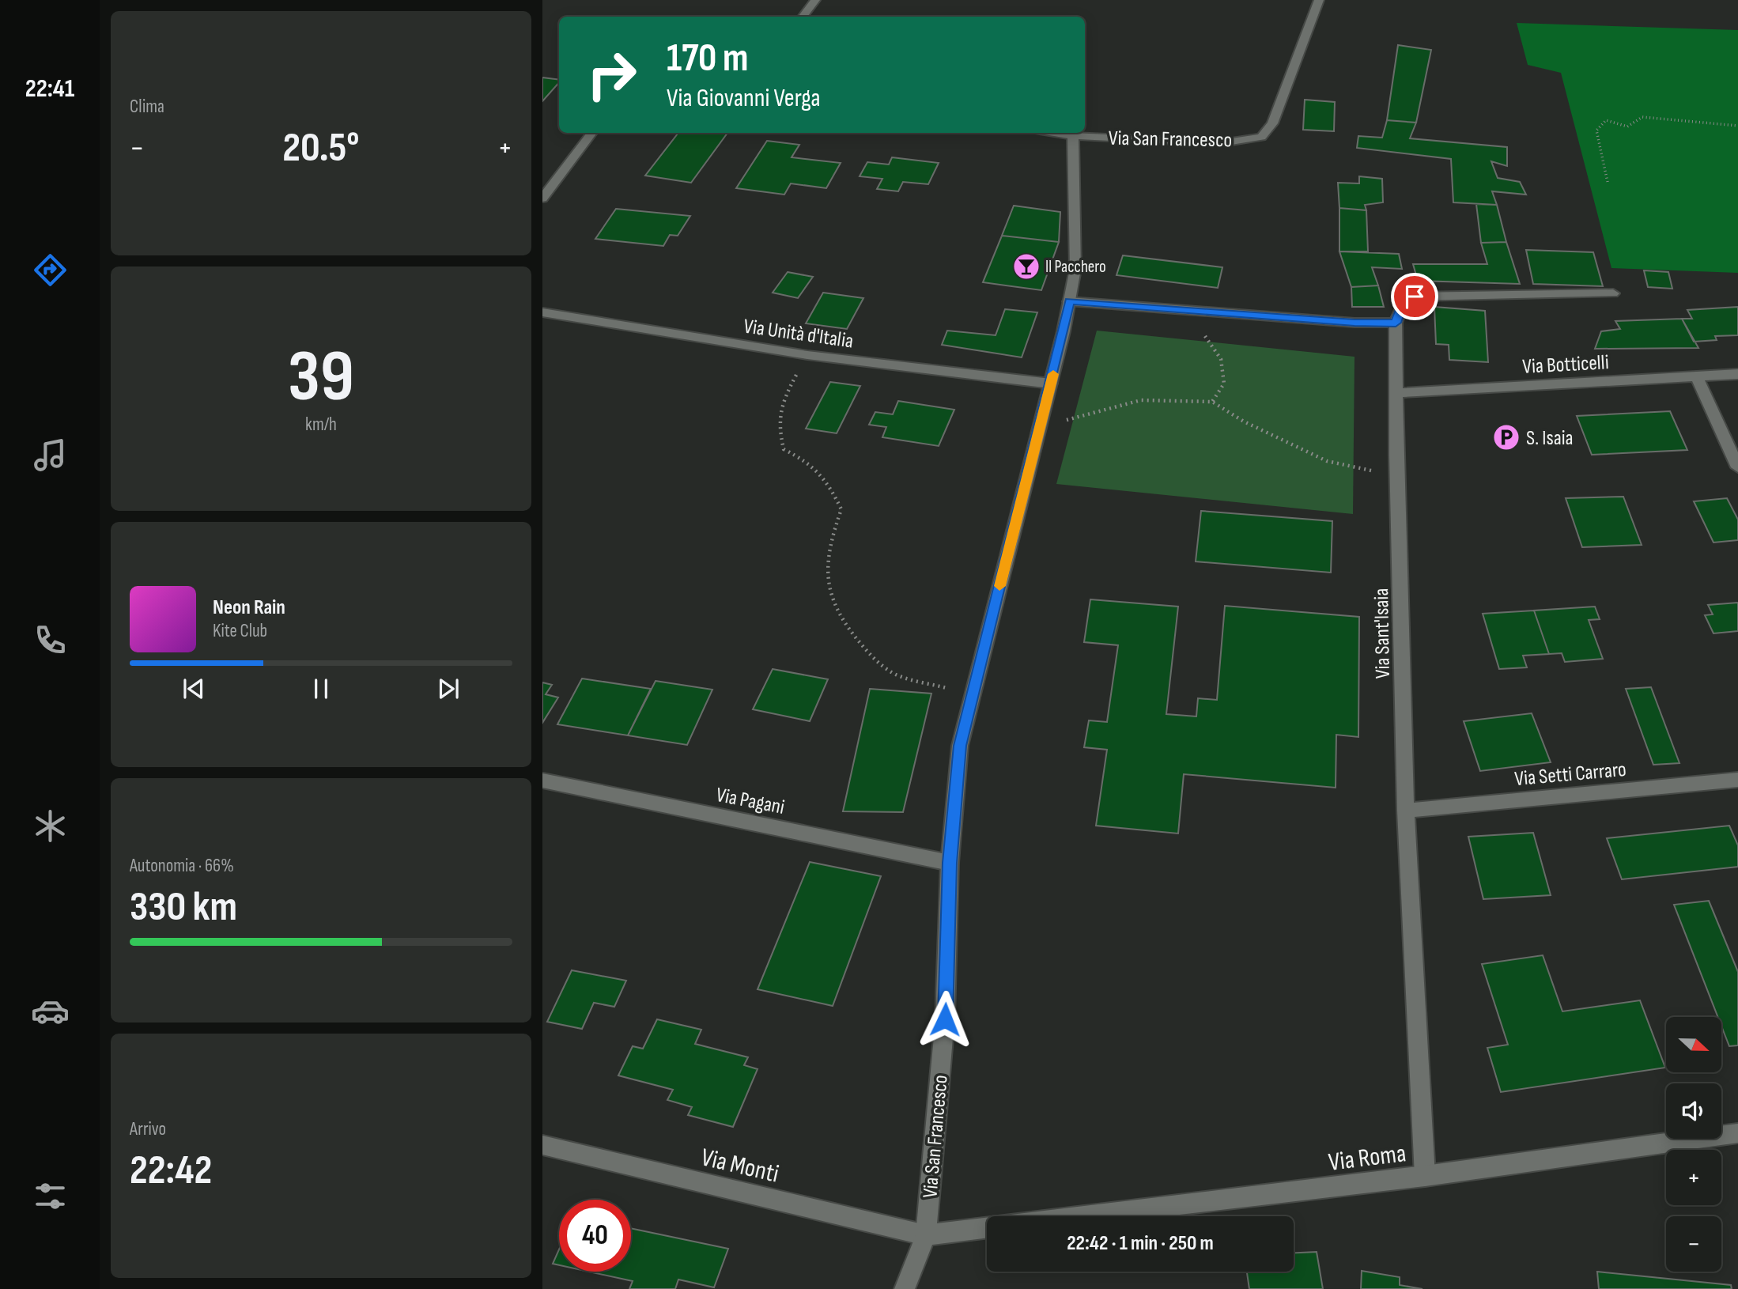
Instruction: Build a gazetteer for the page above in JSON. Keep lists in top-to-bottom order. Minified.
{"streets":{"street":["Via San Francesco","Via Unità d'Italia","Via Botticelli","Via Sant'Isaia","Via Setti Carraro","Via Pagani","Via Roma","Via Monti"]},"crossings":[["Via San Francesco","Via Unità d'Italia"],["Via San Francesco","Via Pagani"],["Via San Francesco","Via Monti"],["Via Botticelli","Via Sant'Isaia"],["Via Sant'Isaia","Via Setti Carraro"],["Via Sant'Isaia","Via Roma"]],"places":{"bar":["Il Pacchero"],"parking":["S. Isaia"]},"north":"right","page":{"tabs":"22:41","tile":["Clima",["39","km/h"],["Autonomia · 66%","330 km"],["Arrivo","22:42"]],"turn":["170 m","Via Giovanni Verga"],"heat":["−","20.5°","+"],"song":["Neon Rain","Kite Club"],"map_buttons":["+","−"],"limit":"40","trip":"22:42 · 1 min · 250 m"}}
